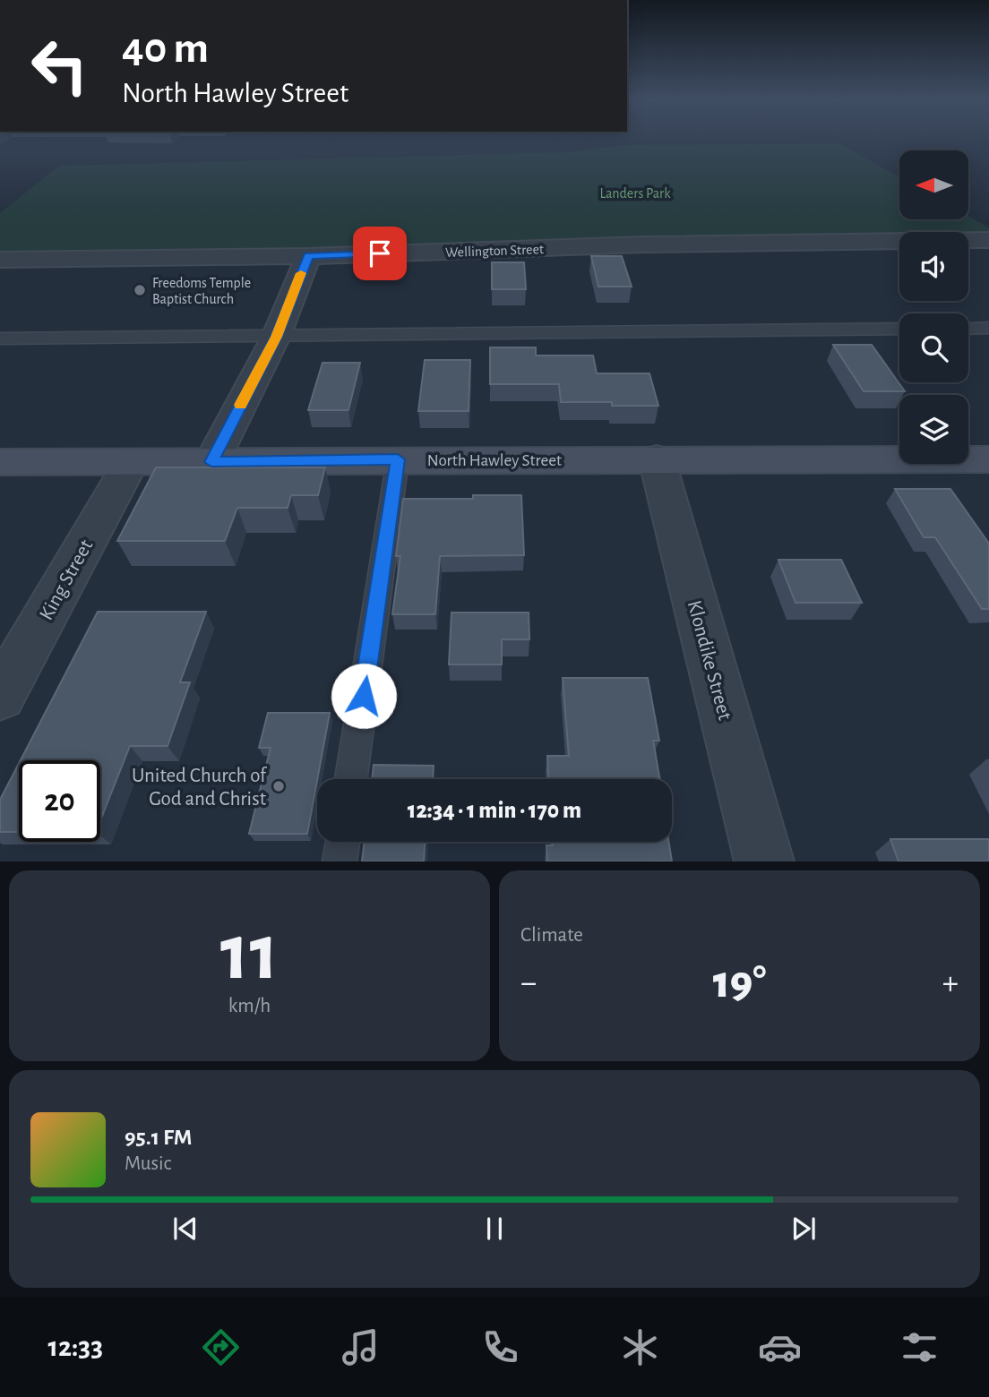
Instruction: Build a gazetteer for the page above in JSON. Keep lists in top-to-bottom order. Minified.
{"streets":{"street":["Wellington Street","North Hawley Street","King Street","Klondike Street"]},"crossings":[["North Hawley Street","King Street"],["North Hawley Street","Klondike Street"]],"parks":["Landers Park"],"places":["Freedoms Temple Baptist Church","United Church of God and Christ"],"north":"left","page":{"turn":["40 m","North Hawley Street"],"limit":"20","trip":"12:34 · 1 min · 170 m","tile":[["11","km/h"],"Climate"],"heat":["−","19°","+"],"song":["95.1 FM","Music"],"tabs":"12:33"}}
